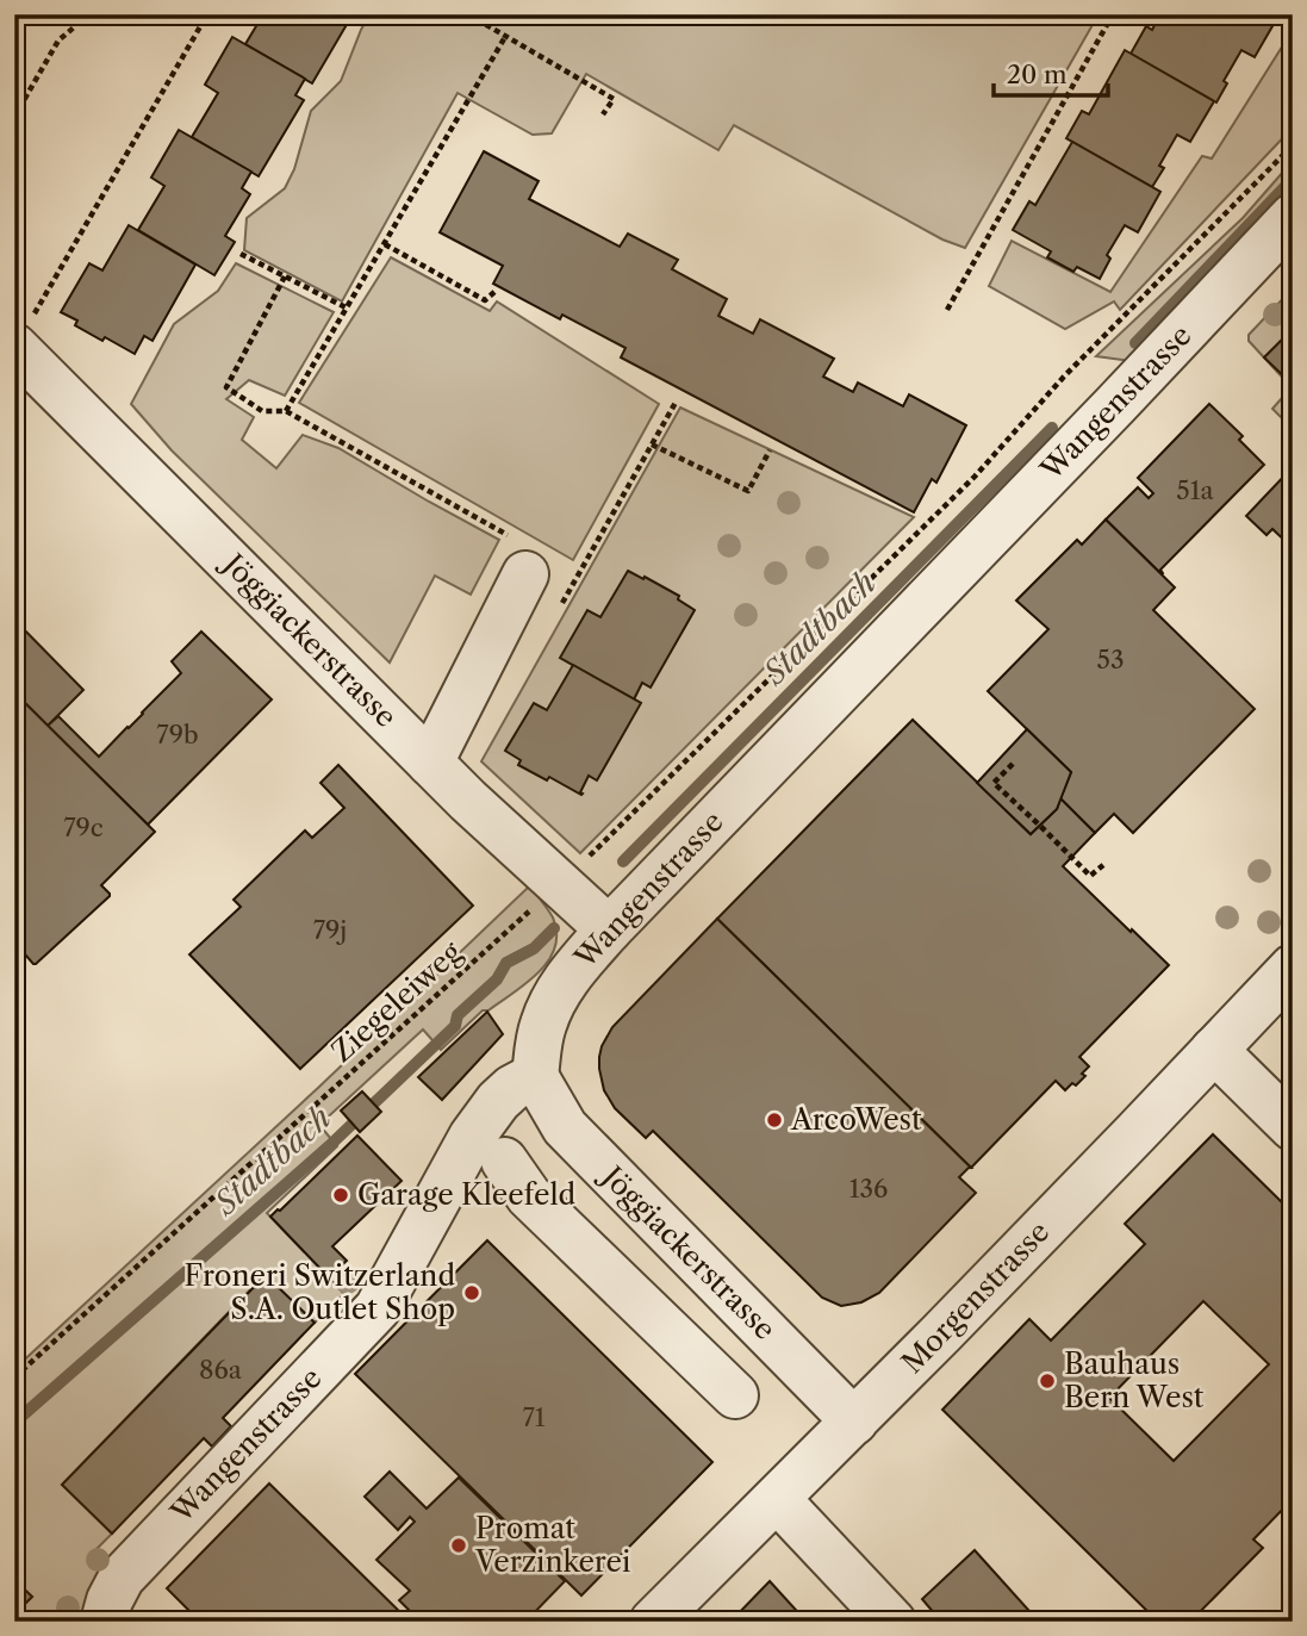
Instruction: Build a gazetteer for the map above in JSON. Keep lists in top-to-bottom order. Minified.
{"streets":{"street":["Wangenstrasse","Jöggiackerstrasse","Morgenstrasse"],"path":["Ziegeleiweg"]},"crossings":[["Wangenstrasse","Jöggiackerstrasse"],["Jöggiackerstrasse","Morgenstrasse"]],"water":["Stadtbach"],"places":["ArcoWest","Garage Kleefeld","Froneri Switzerland S.A. Outlet Shop","Bauhaus Bern West","Promat Verzinkerei"],"house_numbers":["51a","53","79b","79c","79j","136","86a","71"],"scale_bar":"20 m"}
